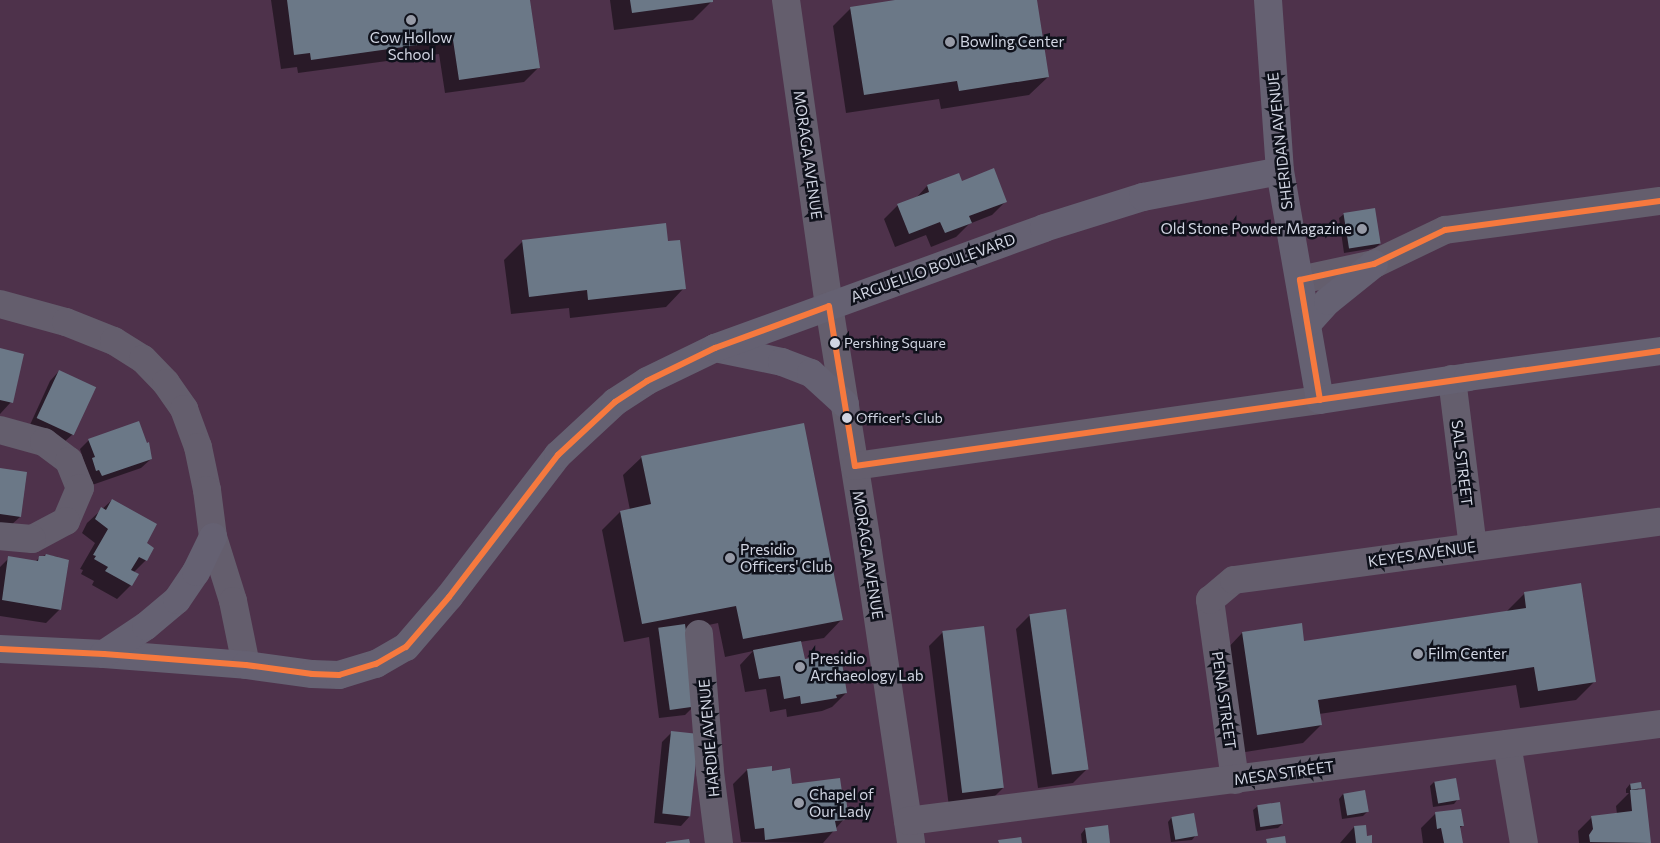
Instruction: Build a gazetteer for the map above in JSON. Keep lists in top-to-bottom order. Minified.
{"streets":{"street":["SHERIDAN AVENUE","MORAGA AVENUE","ARGUELLO BOULEVARD","SAL STREET","KEYES AVENUE","PENA STREET","HARDIE AVENUE","MESA STREET"]},"crossings":[["SHERIDAN AVENUE","ARGUELLO BOULEVARD"],["MORAGA AVENUE","ARGUELLO BOULEVARD"],["MORAGA AVENUE","MESA STREET"],["SAL STREET","KEYES AVENUE"],["KEYES AVENUE","PENA STREET"],["PENA STREET","MESA STREET"]],"places":["Cow Hollow School","Bowling Center","Old Stone Powder Magazine","Pershing Square","Officer's Club","Presidio Officers' Club","Film Center","Presidio Archaeology Lab","Chapel of Our Lady"]}
